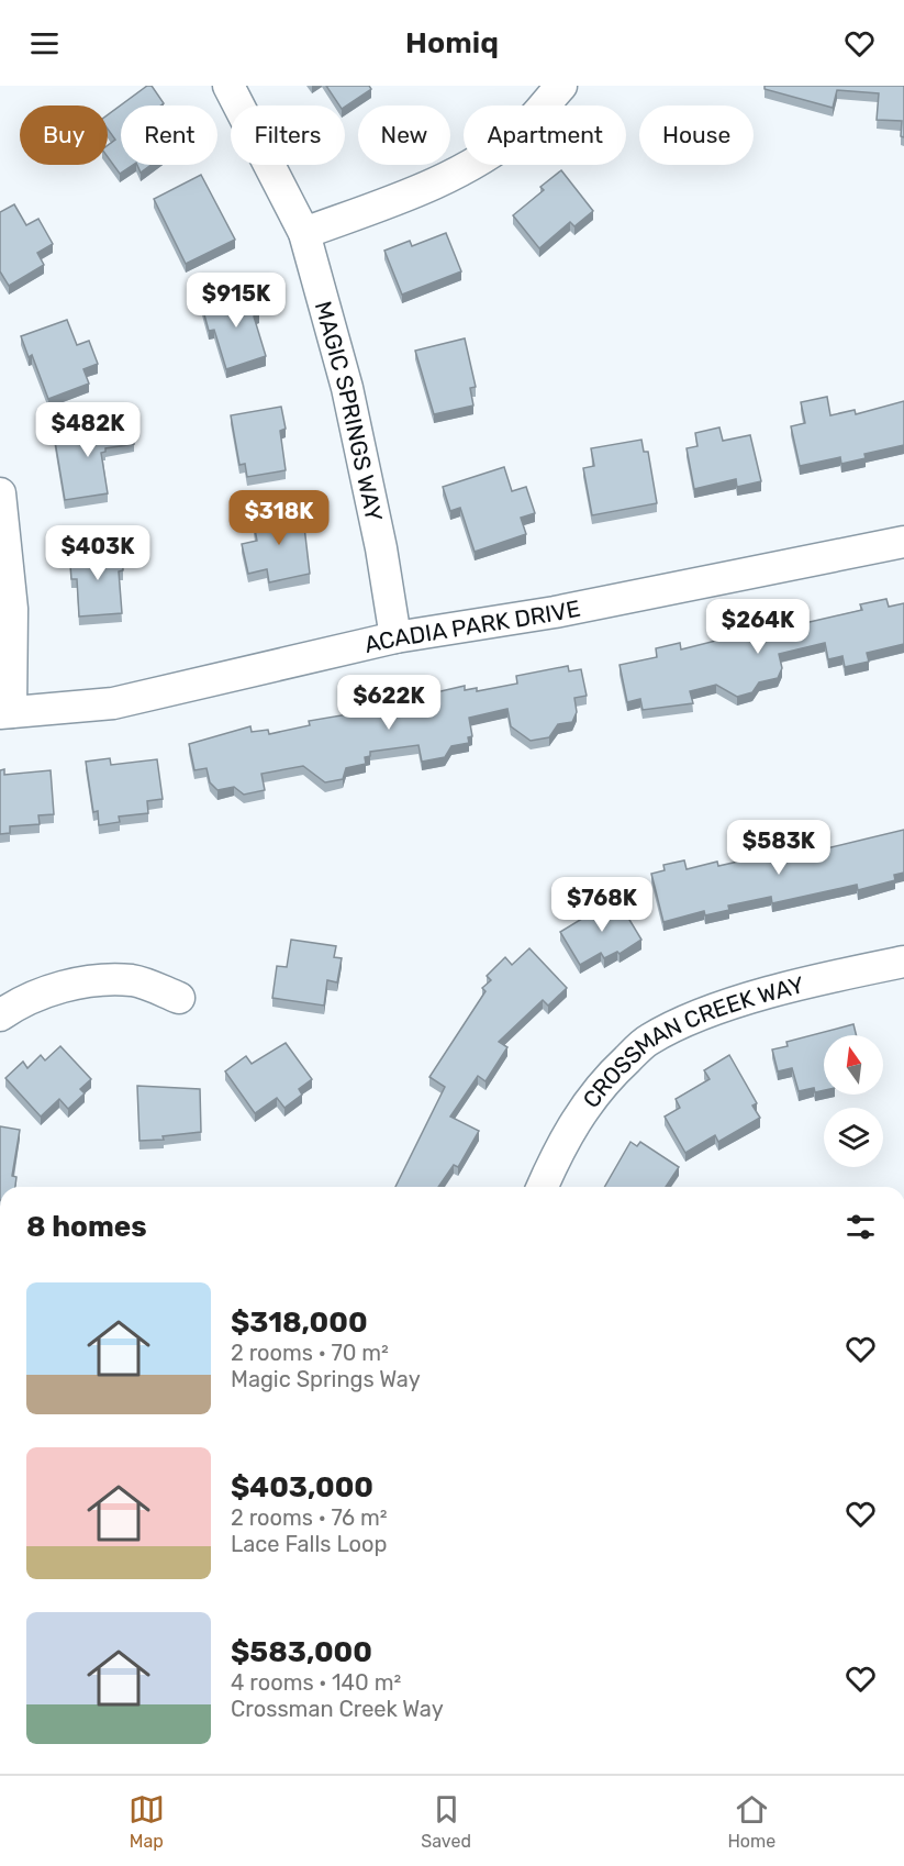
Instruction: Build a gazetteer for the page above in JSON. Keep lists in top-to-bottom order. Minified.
{"streets":{"street":["MAGIC SPRINGS WAY","ACADIA PARK DRIVE","CROSSMAN CREEK WAY"]},"crossings":[["MAGIC SPRINGS WAY","ACADIA PARK DRIVE"]],"north":"top","page":{"header":"Homiq","chip":["Buy","Rent","Filters","New","Apartment","House"],"price":["$915K","$482K","$318K","$403K","$264K","$622K","$583K","$768K"],"heading":"8 homes","list":[{"name":"$318,000","note":"2 rooms · 70 m² · Magic Springs Way"},{"name":"$403,000","note":"2 rooms · 76 m² · Lace Falls Loop"},{"name":"$583,000","note":"4 rooms · 140 m² · Crossman Creek Way"}],"tabs":["Map","Saved","Home"]}}
